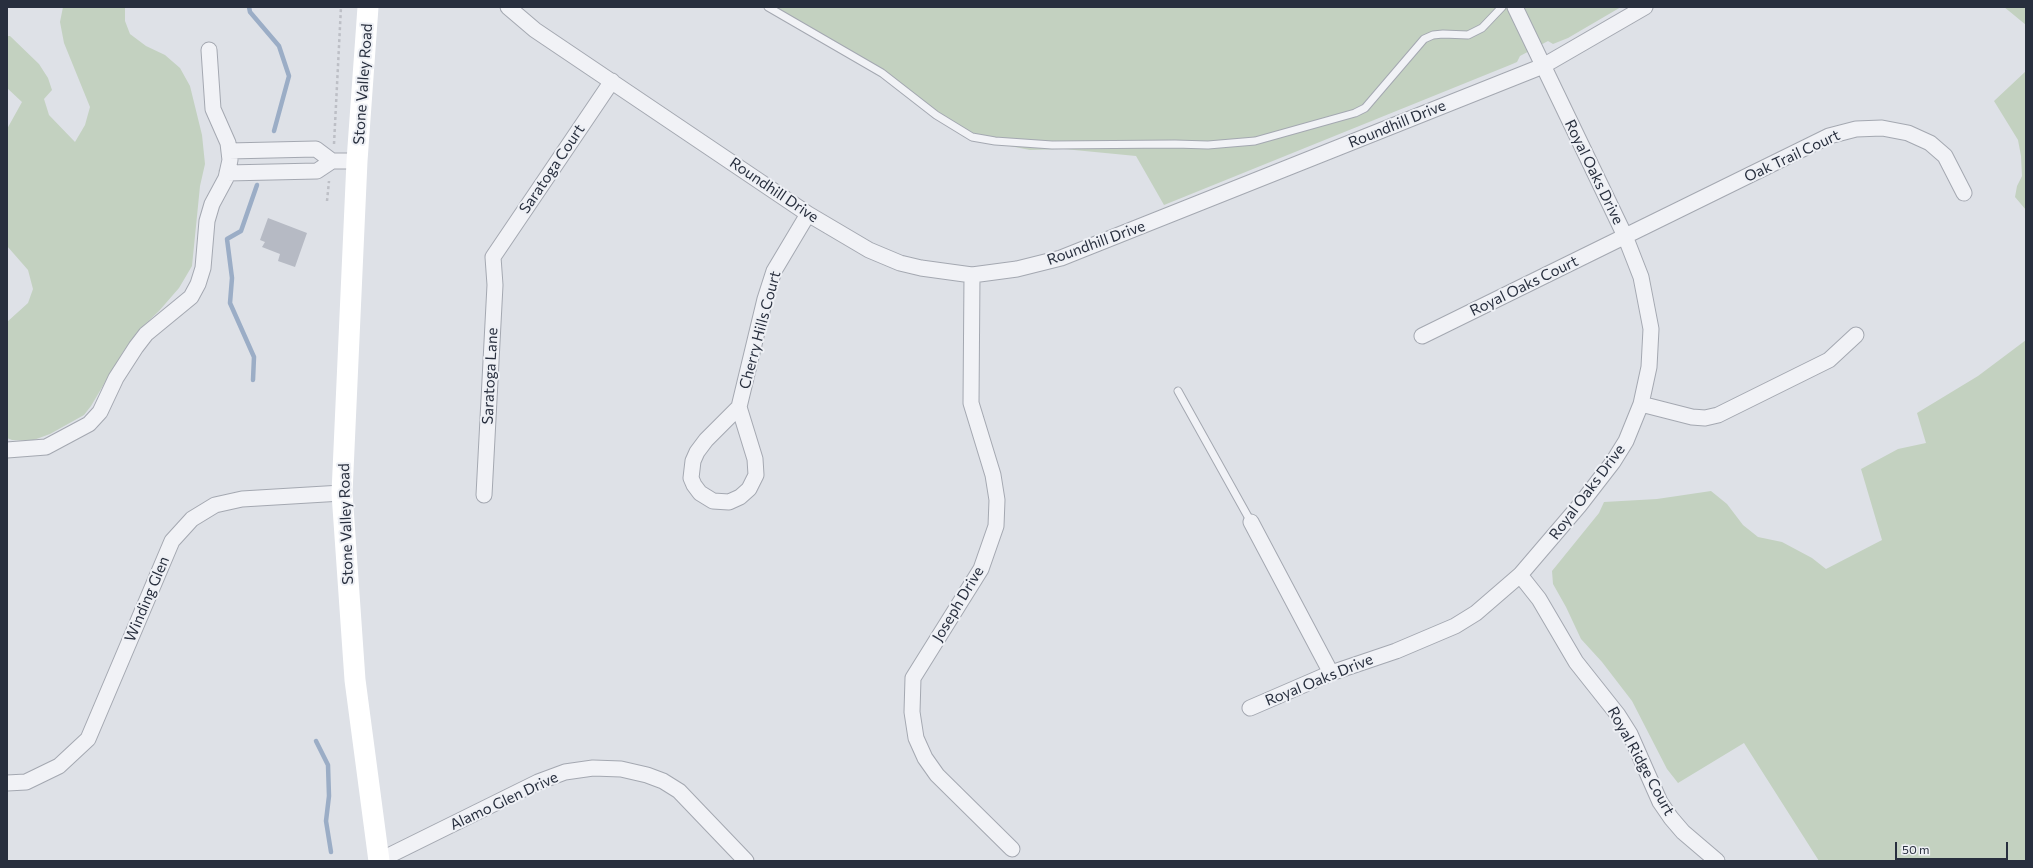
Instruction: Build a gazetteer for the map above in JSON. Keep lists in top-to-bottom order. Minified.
{"streets":{"street":["Stone Valley Road","Roundhill Drive","Oak Trail Court","Saratoga Court","Royal Oaks Drive","Royal Oaks Court","Cherry Hills Court","Saratoga Lane","Winding Glen","Joseph Drive","Royal Ridge Court","Alamo Glen Drive"]},"crossings":[["Stone Valley Road","Winding Glen"],["Stone Valley Road","Alamo Glen Drive"],["Roundhill Drive","Saratoga Court"],["Roundhill Drive","Royal Oaks Drive"],["Roundhill Drive","Cherry Hills Court"],["Roundhill Drive","Joseph Drive"],["Oak Trail Court","Royal Oaks Drive"],["Oak Trail Court","Royal Oaks Court"],["Saratoga Court","Saratoga Lane"],["Royal Oaks Drive","Royal Oaks Court"],["Royal Oaks Drive","Royal Ridge Court"]],"scale_bar":"50 m"}
